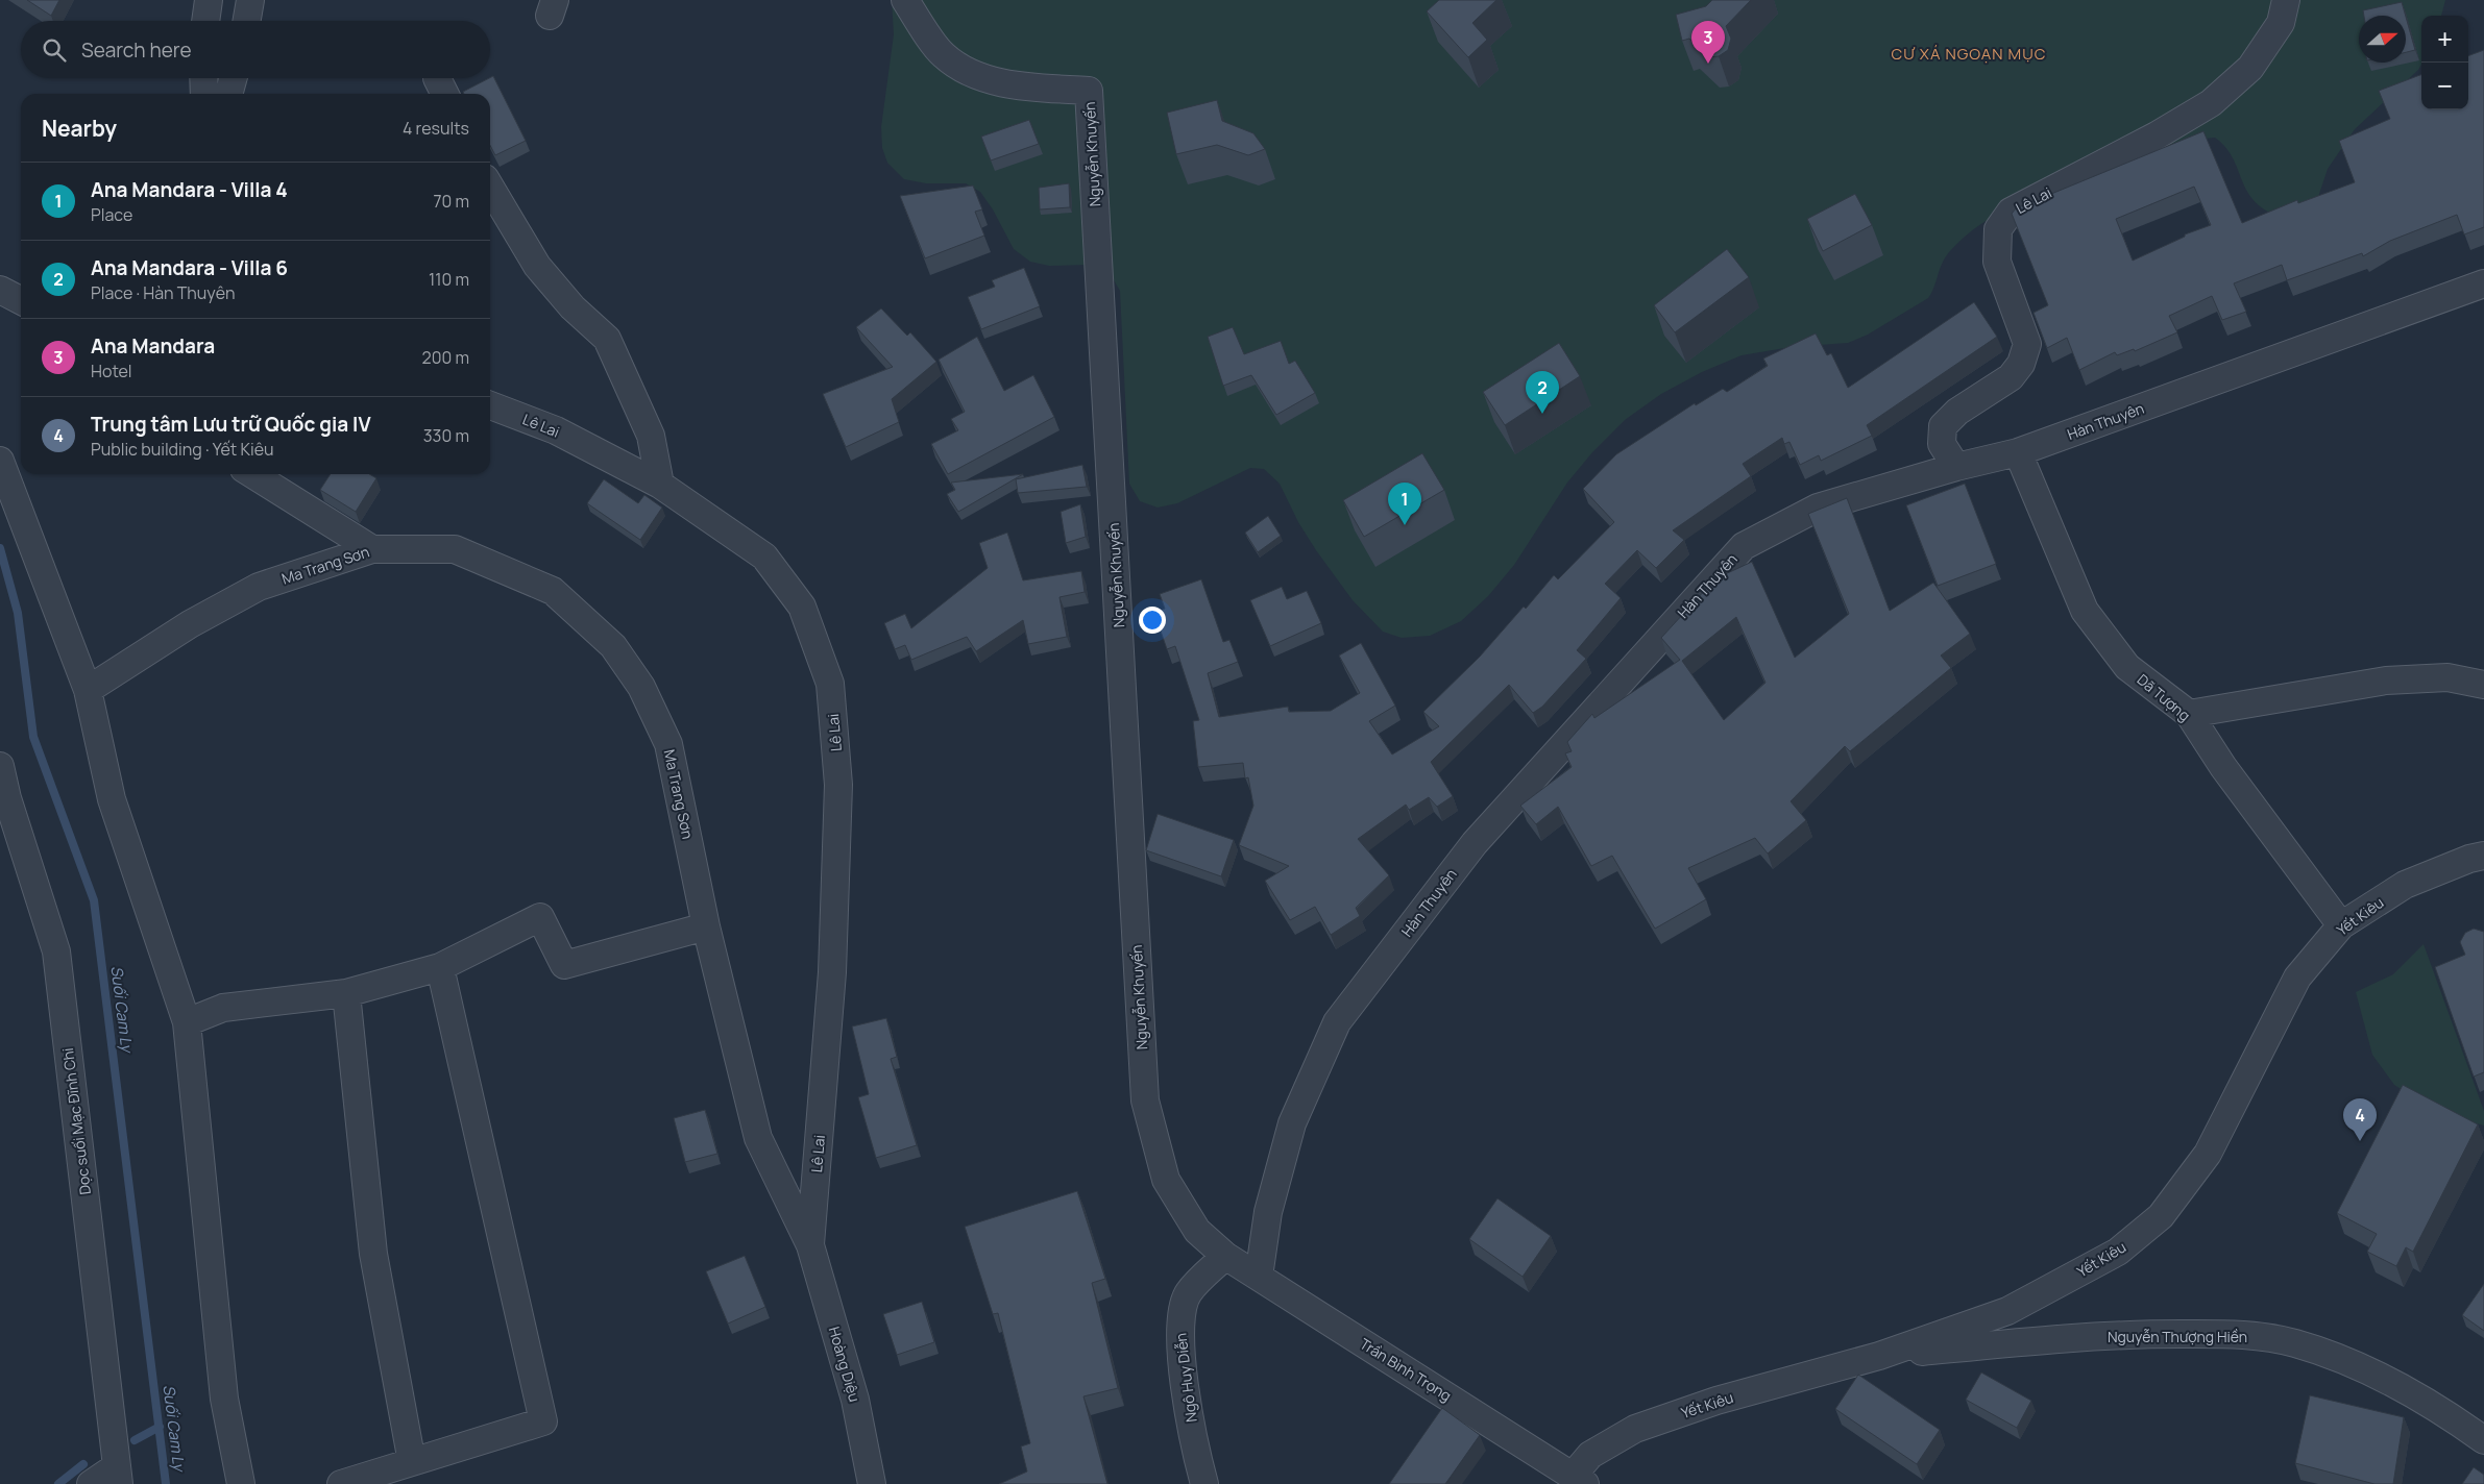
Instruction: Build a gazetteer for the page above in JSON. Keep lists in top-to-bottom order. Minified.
{"streets":{"street":["Nguyễn Khuyến","Lê Lai","Hàn Thuyên","Ma Trang Sơn","Dã Tượng","Yết Kiêu","Dọc suối Mạc Đĩnh Chi","Nguyễn Thượng Hiền","Hoàng Diệu","Trần Bình Trọng","Ngô Huy Diễn"]},"crossings":[["Nguyễn Khuyến","Trần Bình Trọng"],["Nguyễn Khuyến","Ngô Huy Diễn"],["Lê Lai","Hàn Thuyên"],["Lê Lai","Ma Trang Sơn"],["Lê Lai","Hoàng Diệu"],["Hàn Thuyên","Dã Tượng"],["Hàn Thuyên","Trần Bình Trọng"],["Ma Trang Sơn","Hoàng Diệu"],["Dã Tượng","Yết Kiêu"],["Yết Kiêu","Nguyễn Thượng Hiền"],["Yết Kiêu","Trần Bình Trọng"],["Trần Bình Trọng","Ngô Huy Diễn"]],"districts":["CƯ XÁ NGOẠN MỤC"],"water":["Suối Cam Ly"],"north":"right","page":{"map_buttons":["+","−"],"pins":["3","2","1","4"],"search":"Search here","heading":["Nearby","4 results"],"list":[{"mark":"1","name":"Ana Mandara - Villa 4","note":"Place","value":"70 m"},{"mark":"2","name":"Ana Mandara - Villa 6","note":"Place · Hàn Thuyên","value":"110 m"},{"mark":"3","name":"Ana Mandara","note":"Hotel","value":"200 m"},{"mark":"4","name":"Trung tâm Lưu trữ Quốc gia IV","note":"Public building · Yết Kiêu","value":"330 m"}]}}
